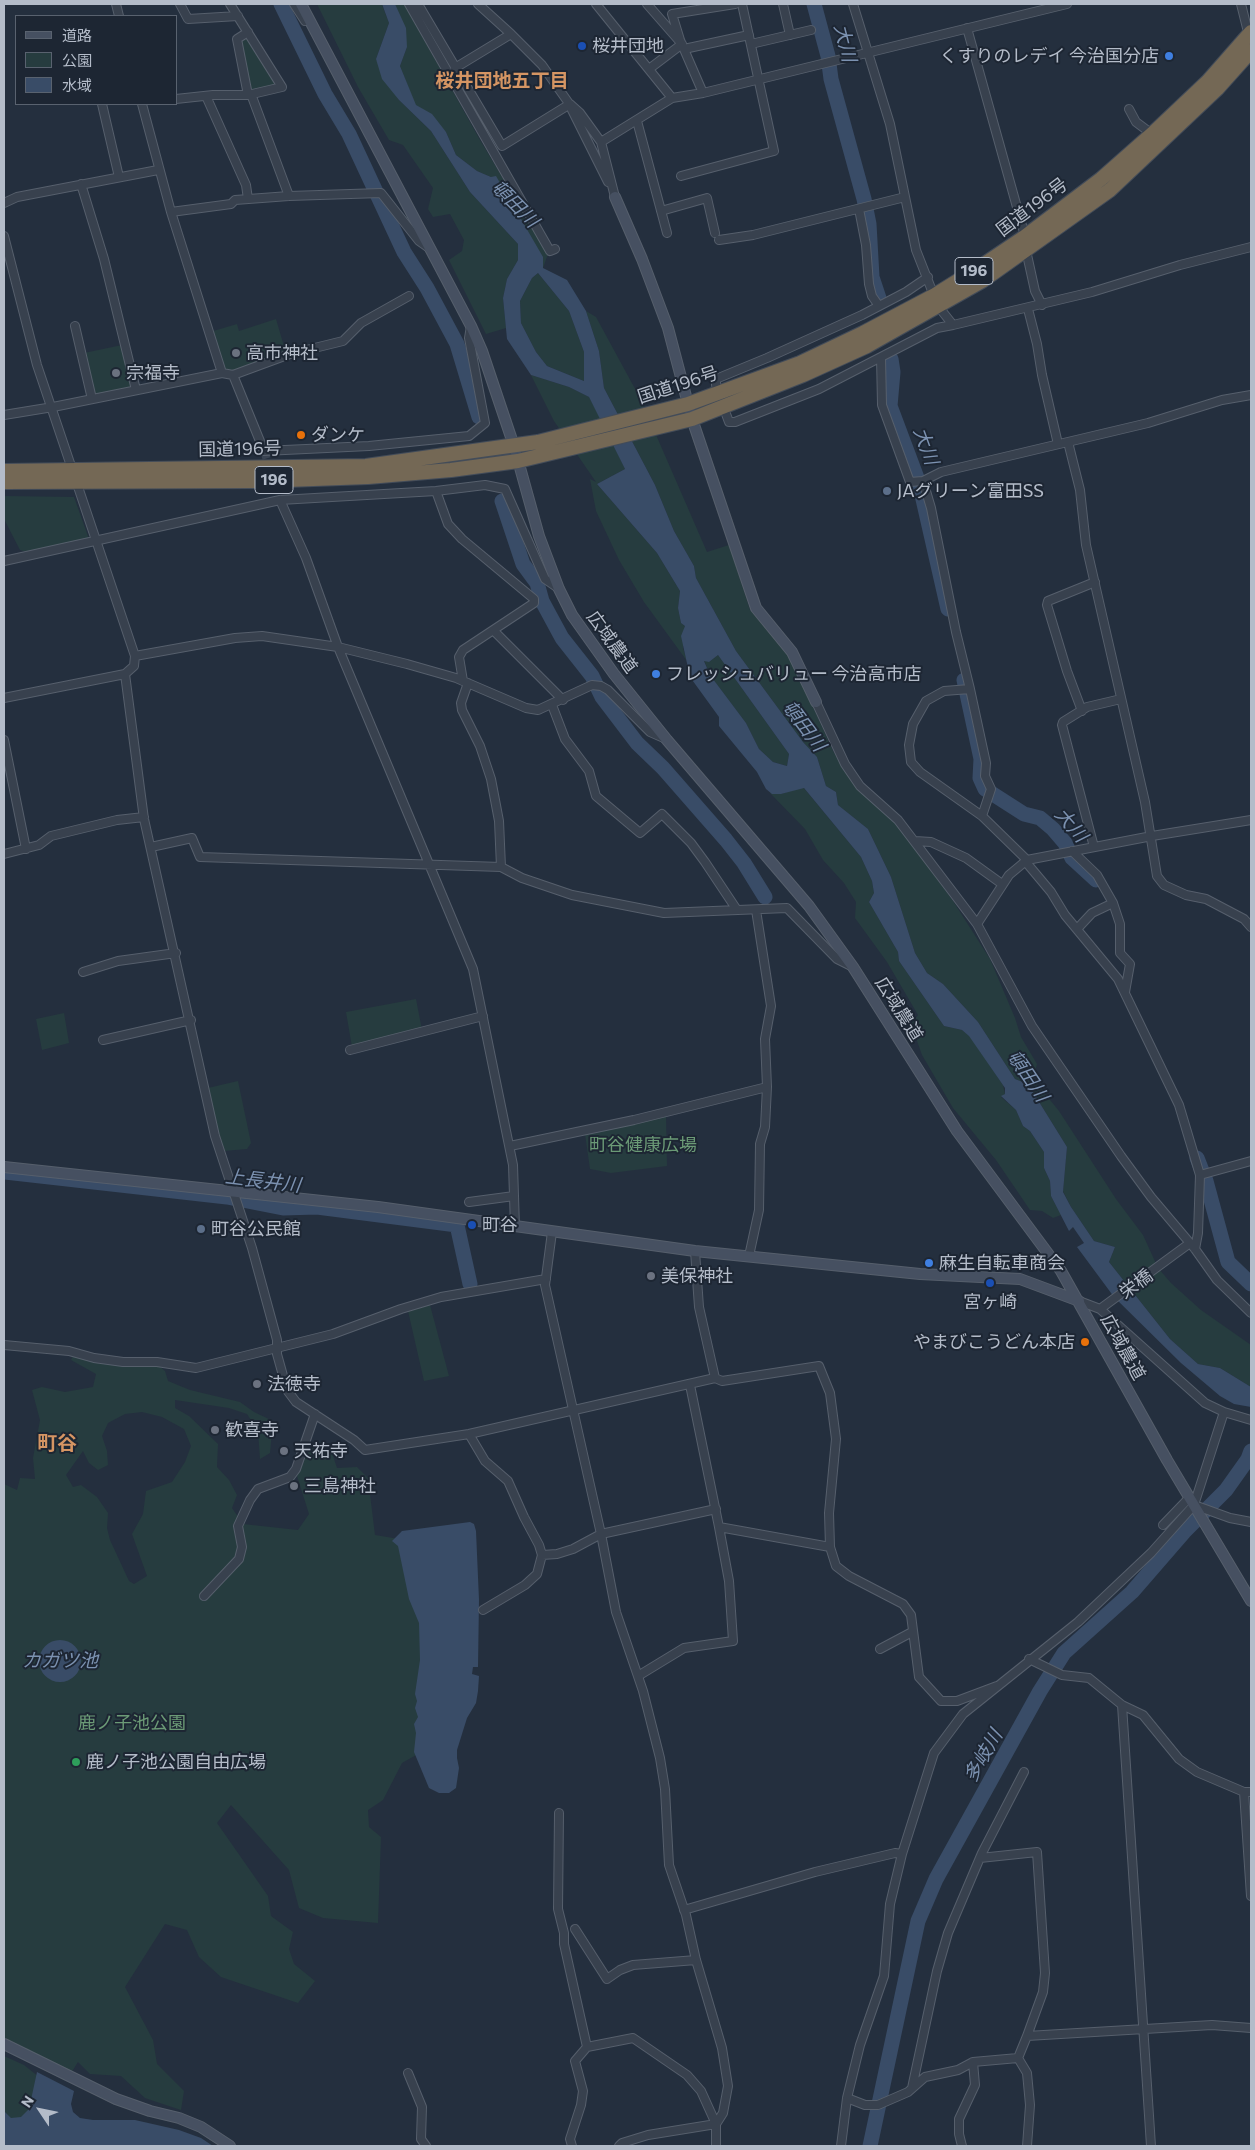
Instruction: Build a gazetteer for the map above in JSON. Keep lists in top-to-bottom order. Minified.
{"streets":{"highway":["国道196号","196"],"street":["広域農道","栄橋"]},"crossings":[["国道196号","広域農道"]],"districts":["桜井団地五丁目","町谷"],"water":["大川","頓田川","上長井川","カガツ池","多岐川"],"parks":["町谷健康広場","鹿ノ子池公園"],"places":["桜井団地","くすりのレデイ 今治国分店","高市神社","宗福寺","ダンケ","JAグリーン富田SS","フレッシュバリュー 今治高市店","町谷","町谷公民館","麻生自転車商会","美保神社","宮ヶ崎","やまびこうどん本店","法徳寺","歓喜寺","天祐寺","三島神社","鹿ノ子池公園自由広場"],"legend":["道路","公園","水域"],"north":"top left"}
